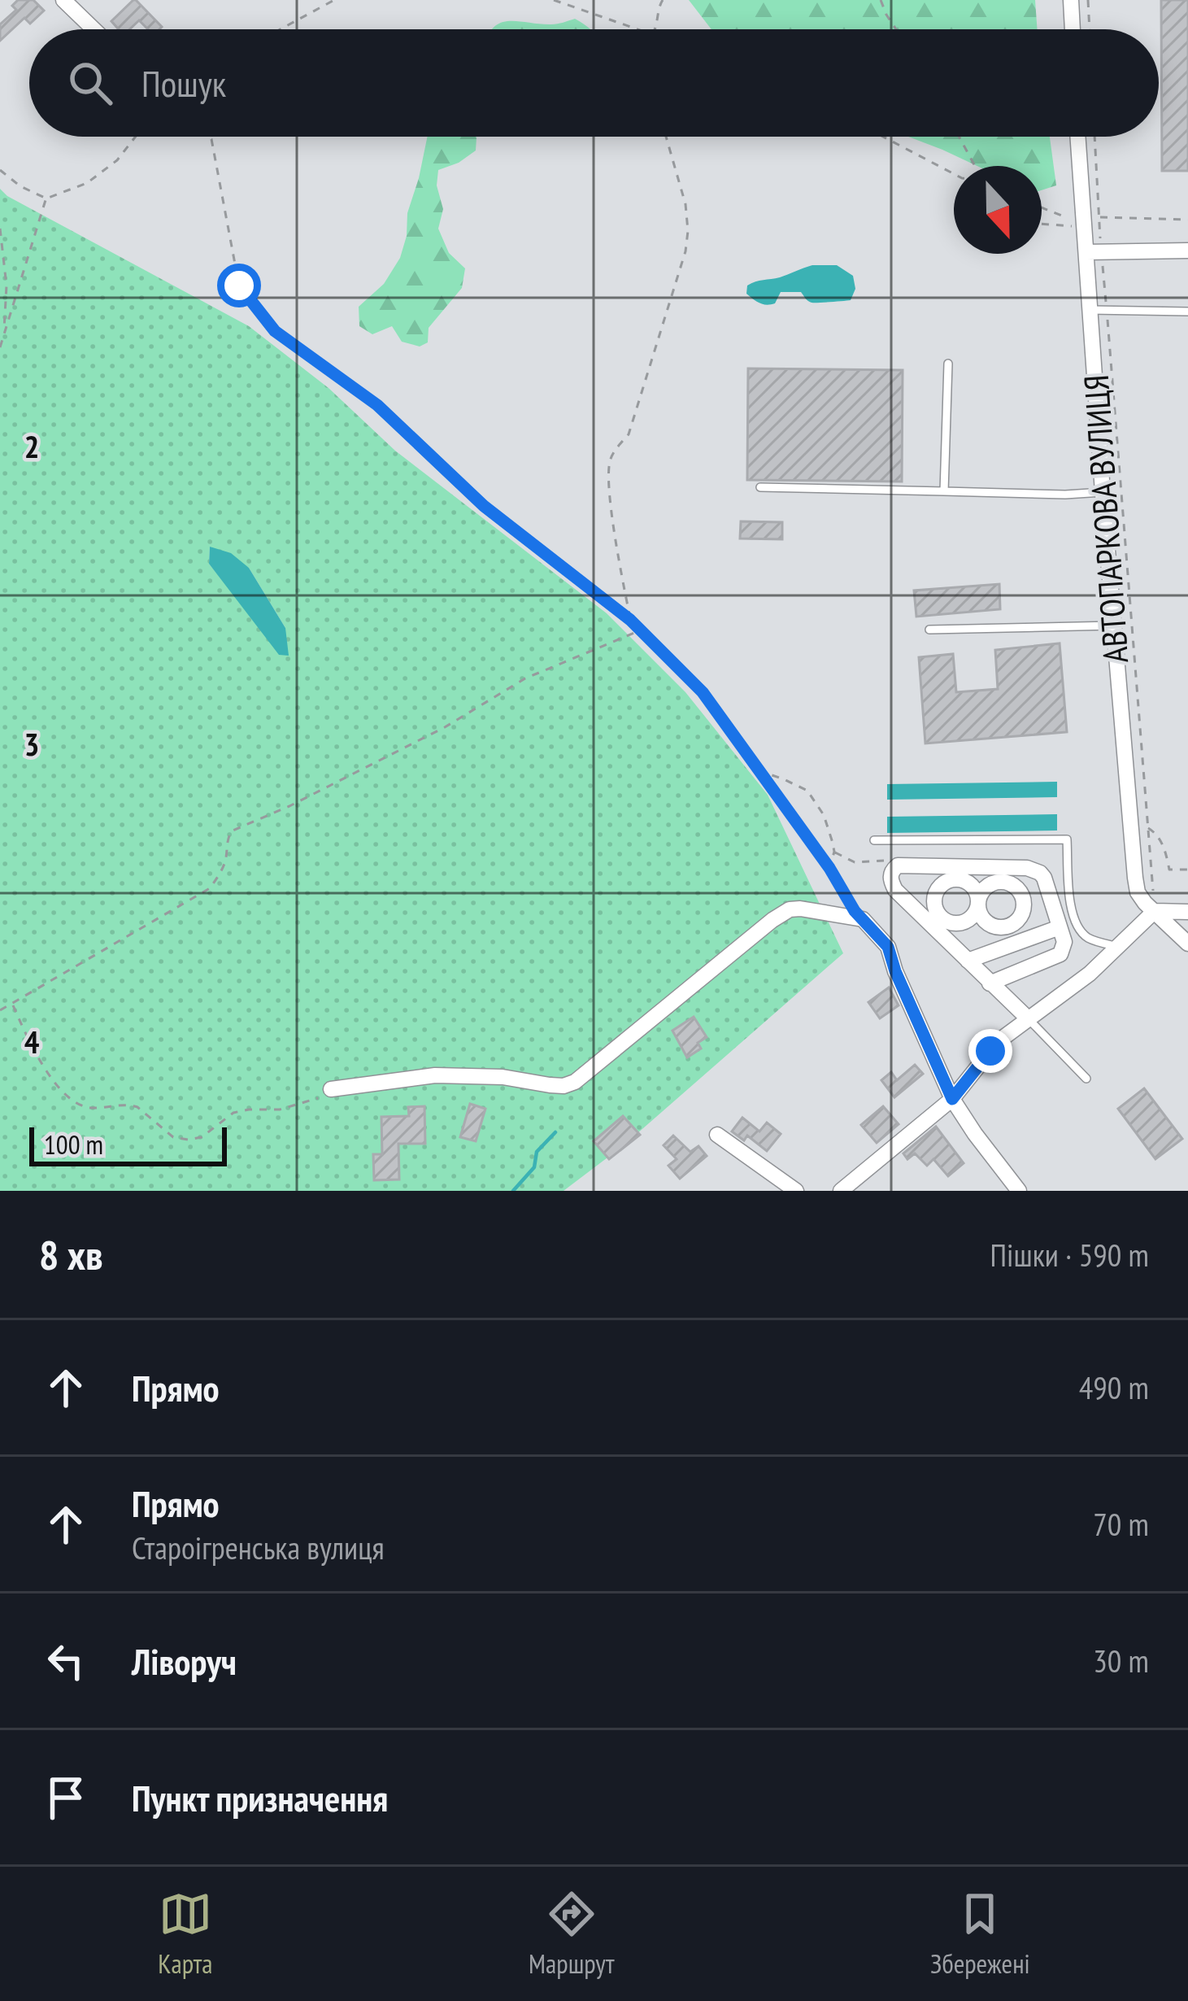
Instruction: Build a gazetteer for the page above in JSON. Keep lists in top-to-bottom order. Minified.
{"streets":{"street":["АВТОПАРКОВА ВУЛИЦЯ"]},"scale_bar":"100 m","north":"bottom","page":{"search":"Пошук","scale":"100 m","heading":["8 хв","Пішки · 590 m"],"list":[["Прямо","490 m"],["Прямо","Староігренська вулиця","70 m"],["Ліворуч","30 m"],"Пункт призначення"],"nav":["Карта","Маршрут","Збережені"]},"grid":{"rows":["2","3","4"]}}
